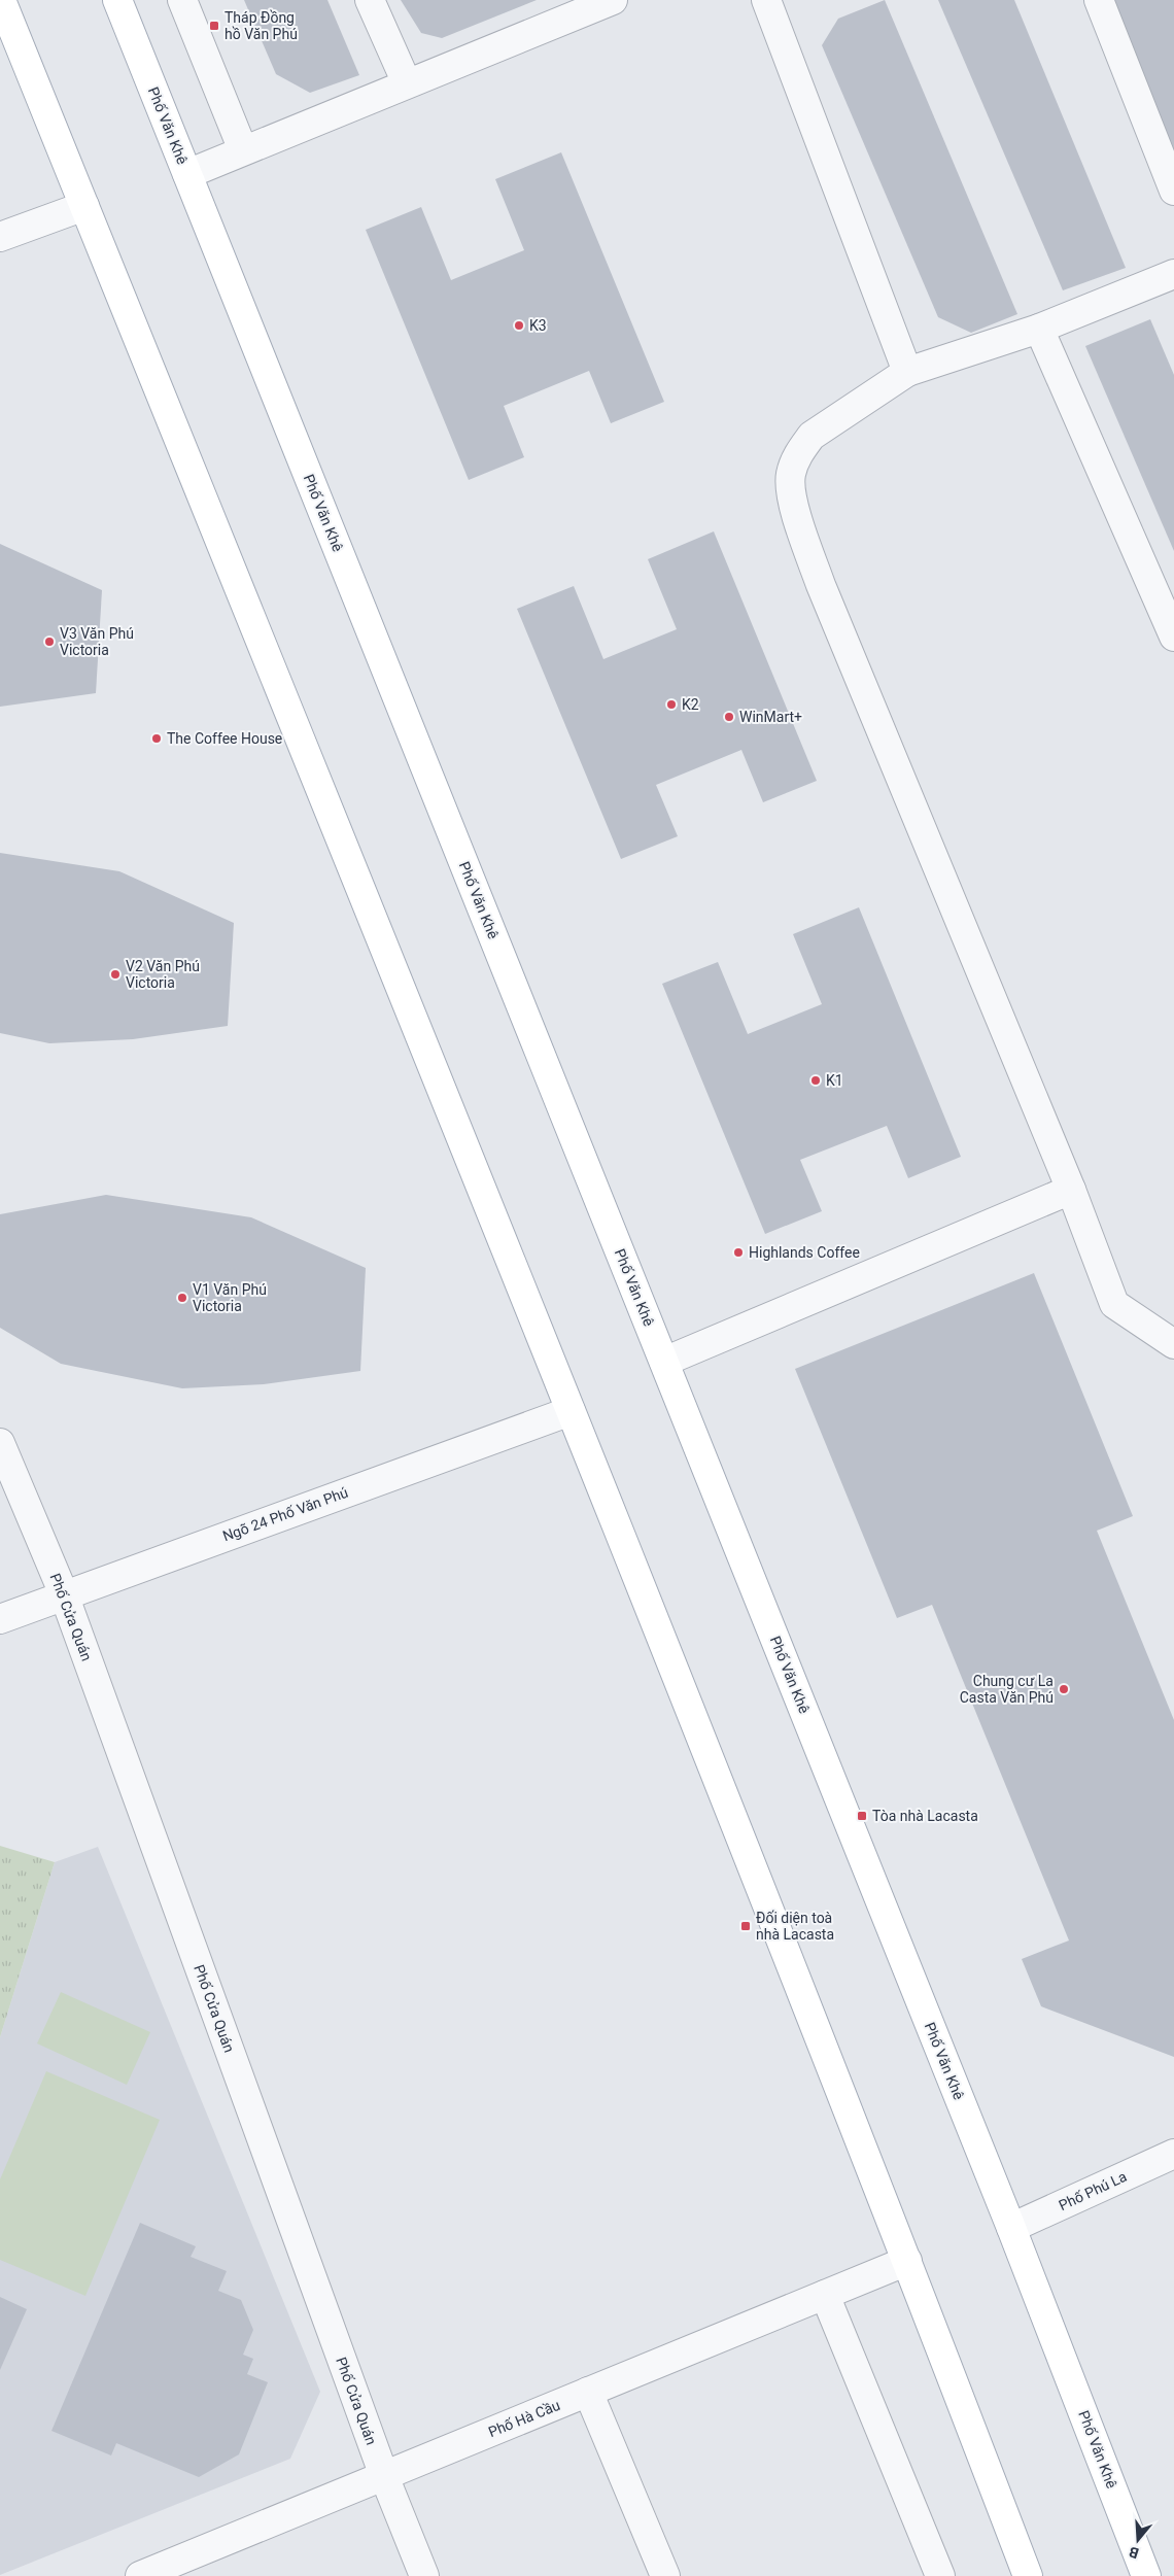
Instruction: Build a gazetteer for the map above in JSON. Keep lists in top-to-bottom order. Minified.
{"streets":{"main road":["Phố Văn Khê"],"street":["Ngõ 24 Phố Văn Phú","Phố Cửa Quán","Phố Phú La","Phố Hà Cầu"]},"crossings":[["Phố Văn Khê","Phố Phú La"],["Ngõ 24 Phố Văn Phú","Phố Cửa Quán"],["Phố Cửa Quán","Phố Hà Cầu"]],"places":{"transit":["Tháp Đồng hồ Văn Phú","Tòa nhà Lacasta","Đối diện toà nhà Lacasta"],"other":["K3","V3 Văn Phú Victoria","K2","WinMart+","The Coffee House","V2 Văn Phú Victoria","K1","Highlands Coffee","V1 Văn Phú Victoria","Chung cư La Casta Văn Phú"]},"north":"bottom"}
